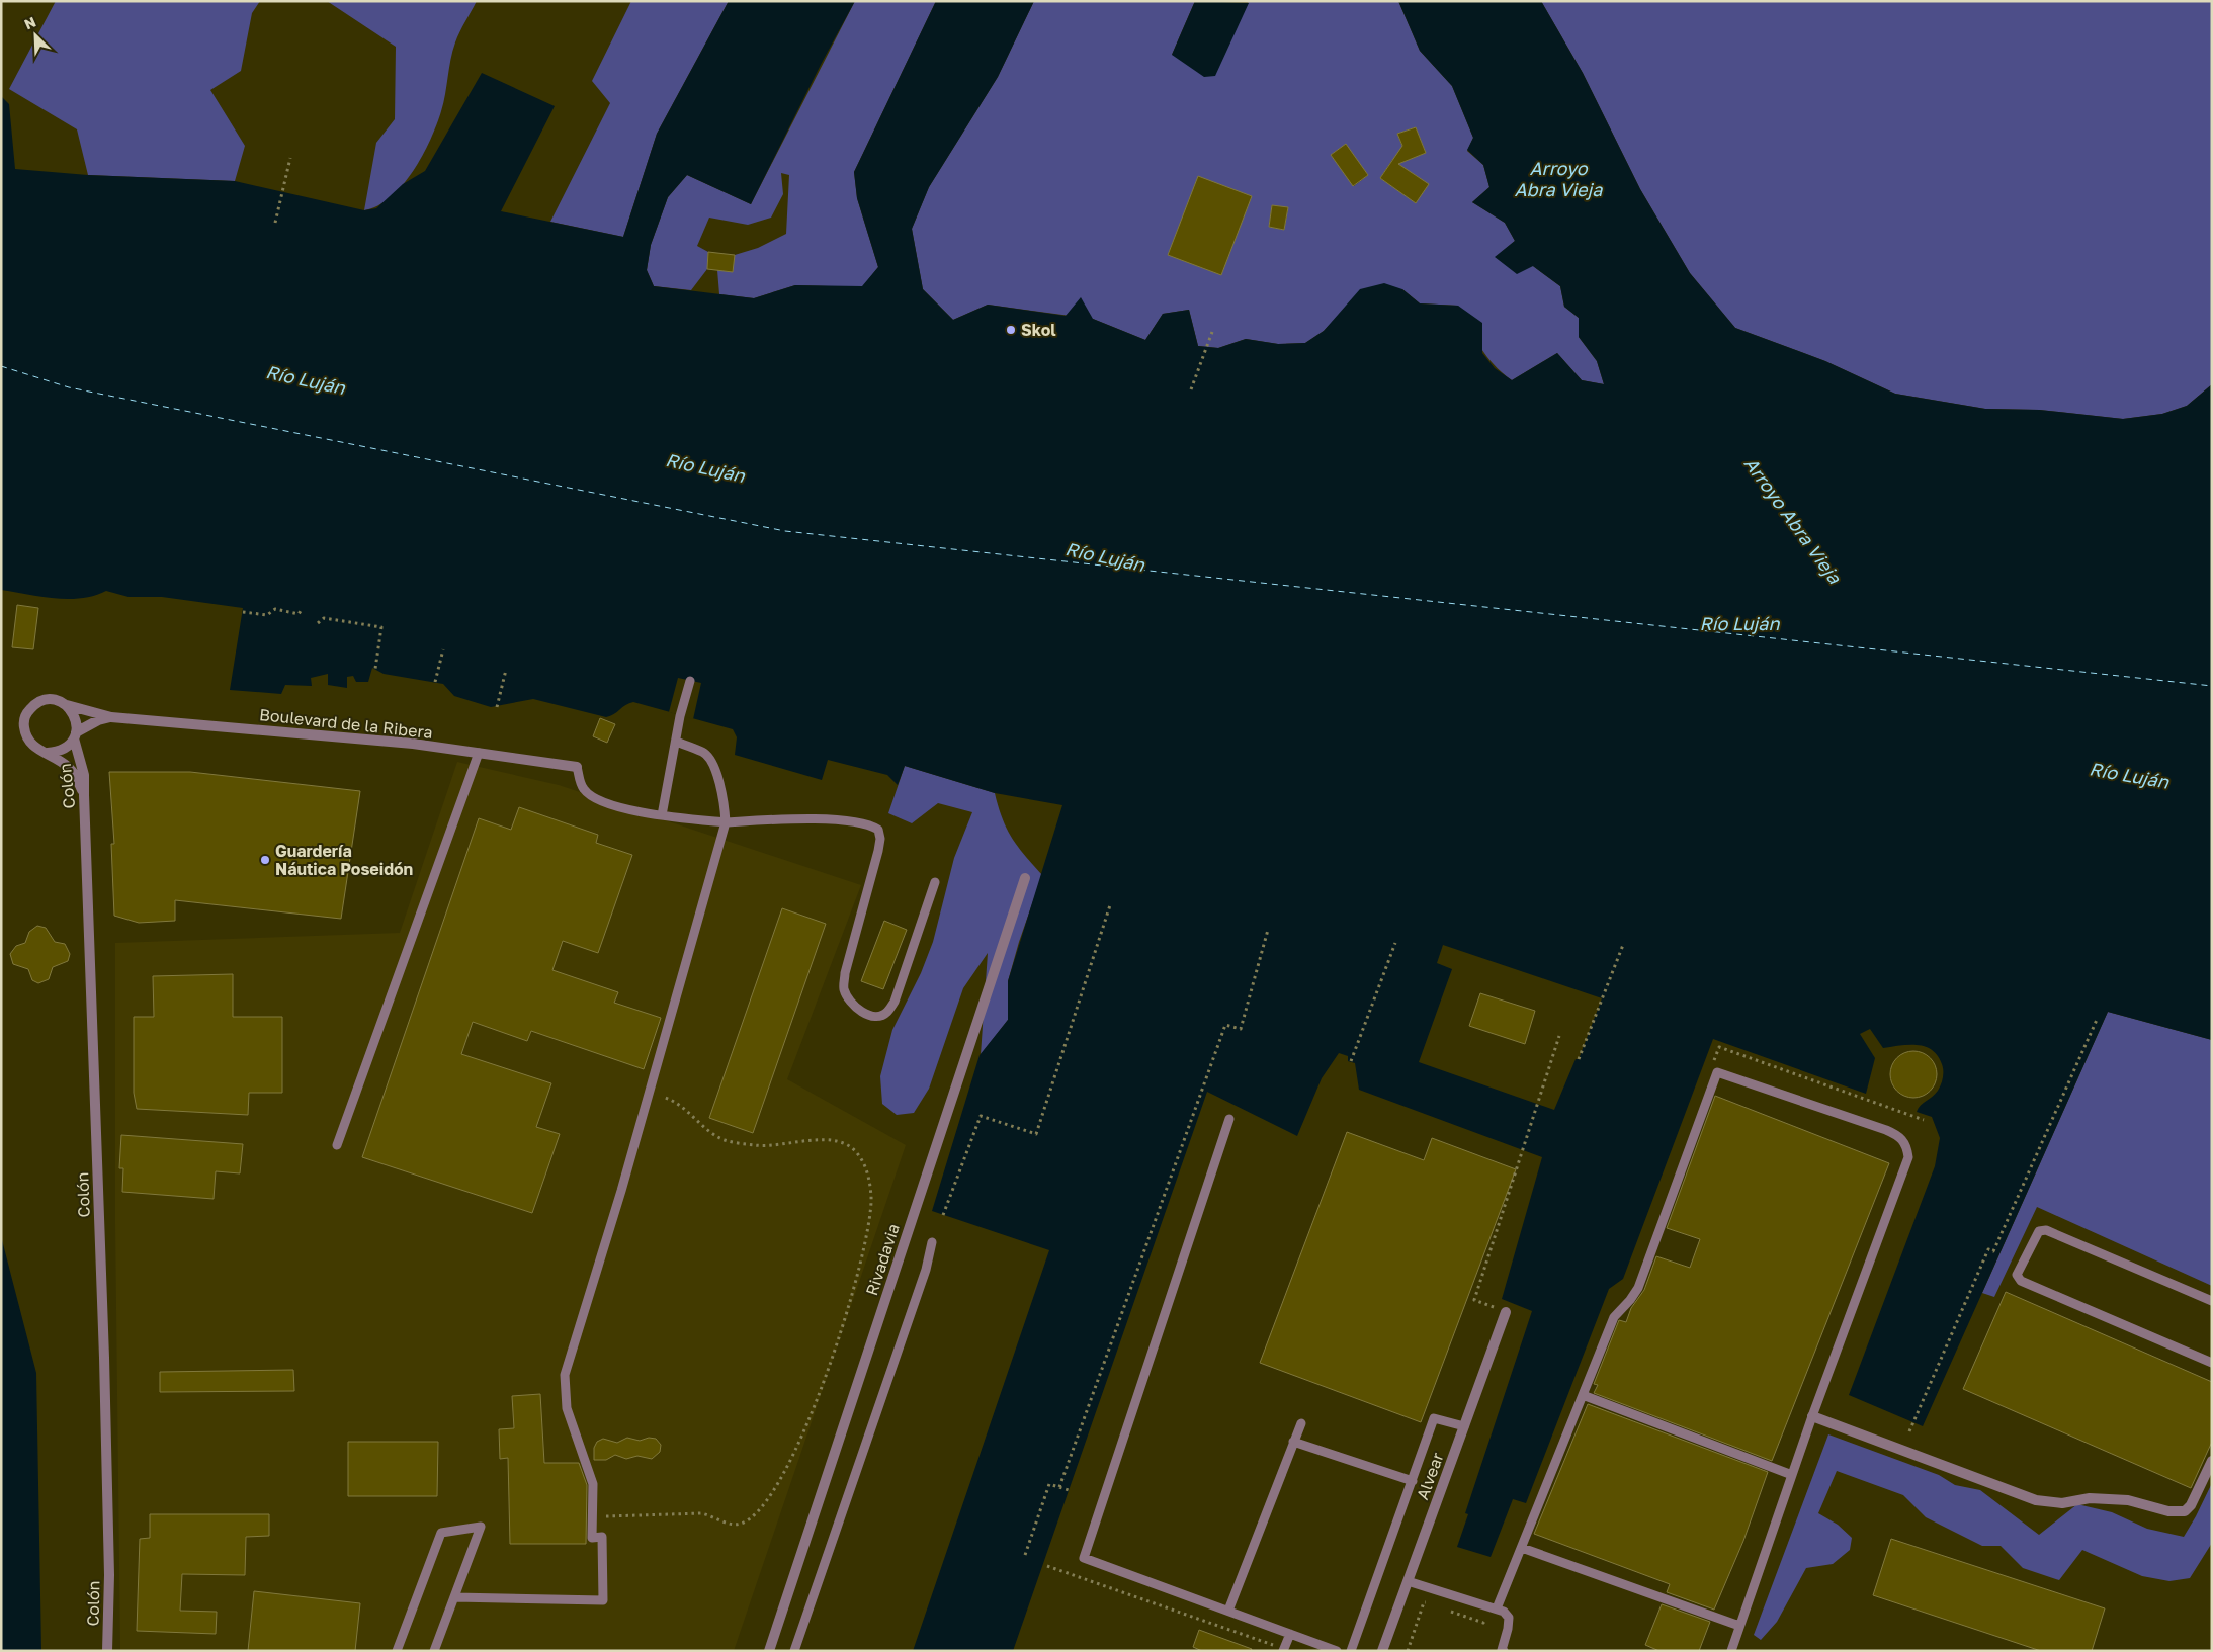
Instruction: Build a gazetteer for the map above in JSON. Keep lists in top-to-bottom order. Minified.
{"streets":{"street":["Boulevard de la Ribera","Colón","Rivadavia","Alvear"]},"crossings":[["Boulevard de la Ribera","Colón"]],"water":["Arroyo Abra Vieja","Río Luján"],"places":["Skol","Guardería Náutica Poseidón"],"north":"top left"}
